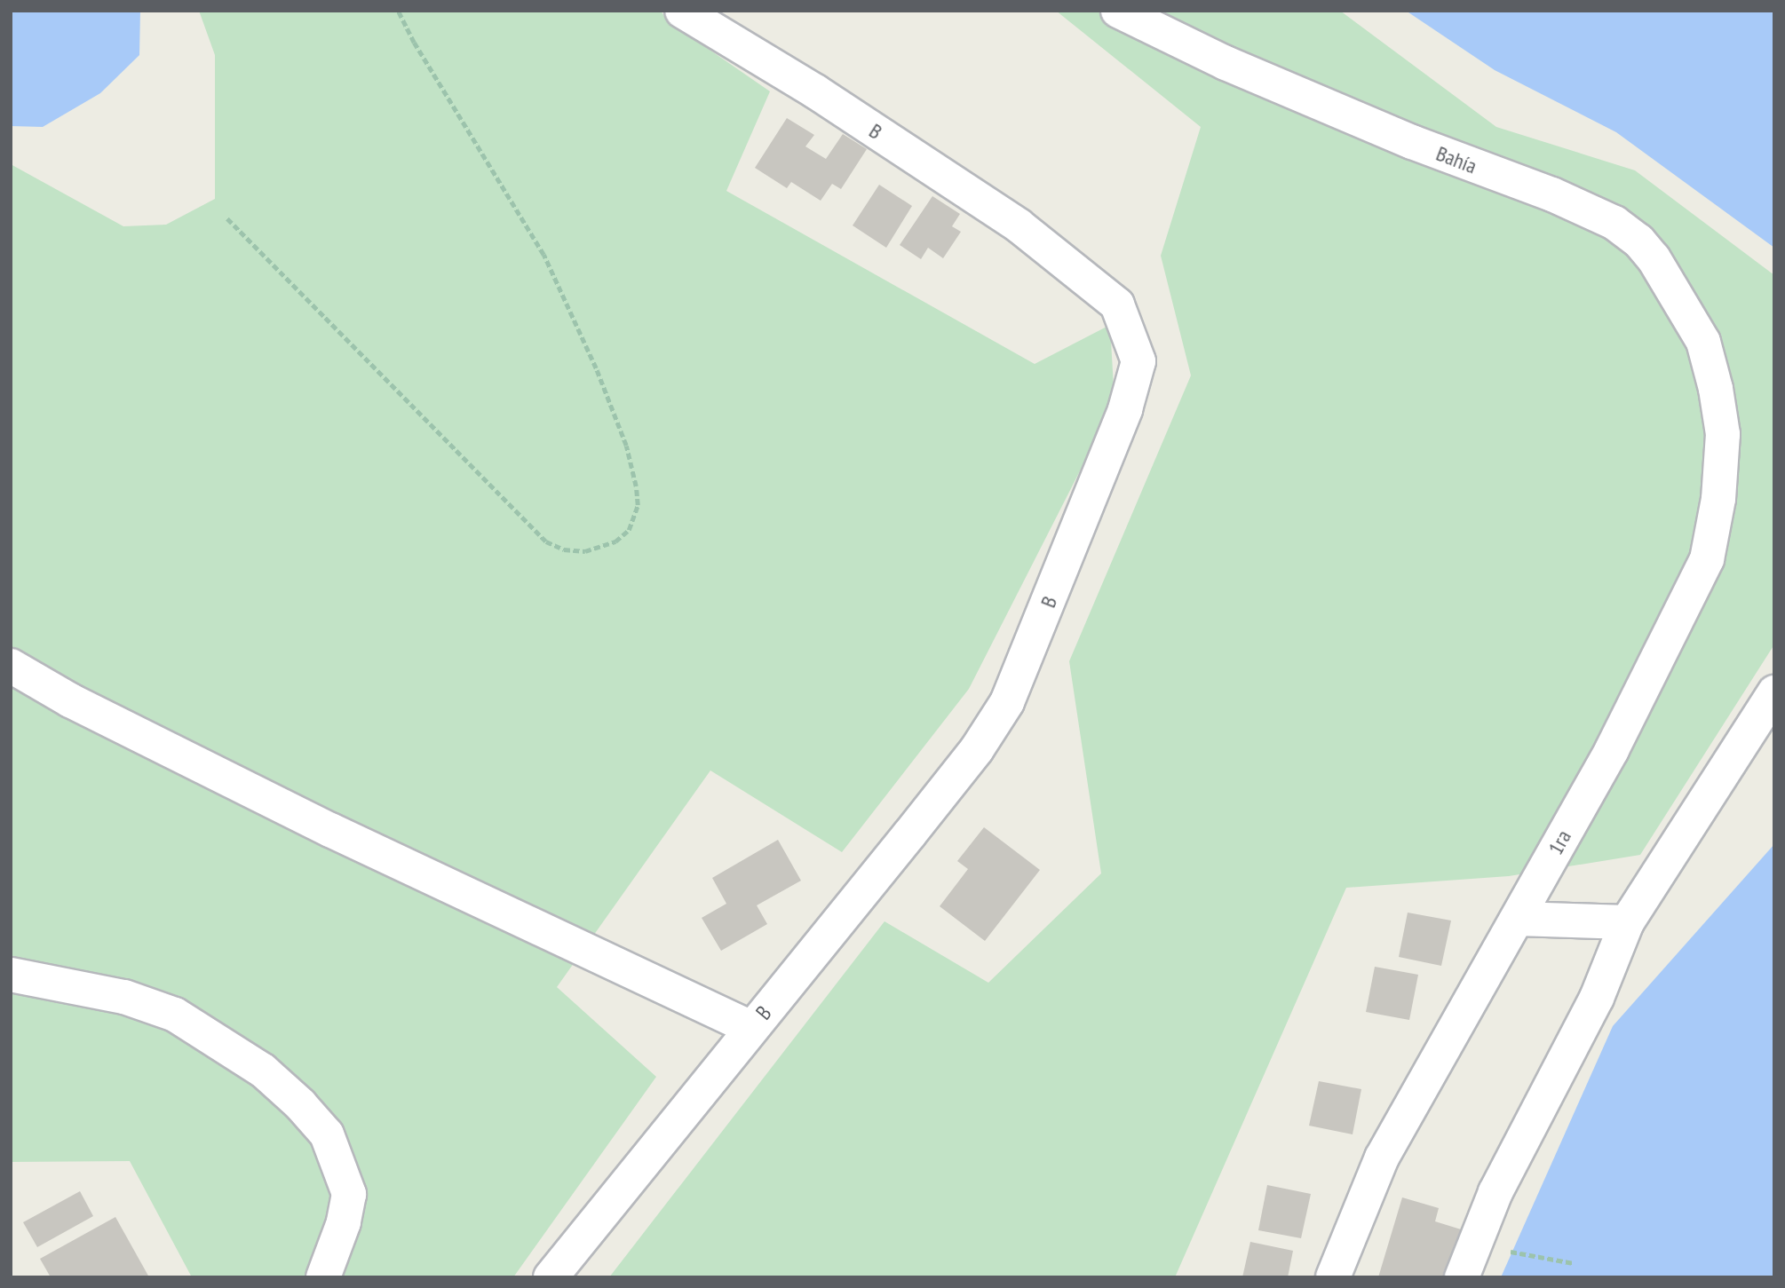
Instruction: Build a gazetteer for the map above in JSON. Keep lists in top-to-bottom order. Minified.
{"streets":{"street":["B","Bahía","1ra"]},"crossings":[["Bahía","1ra"]]}
